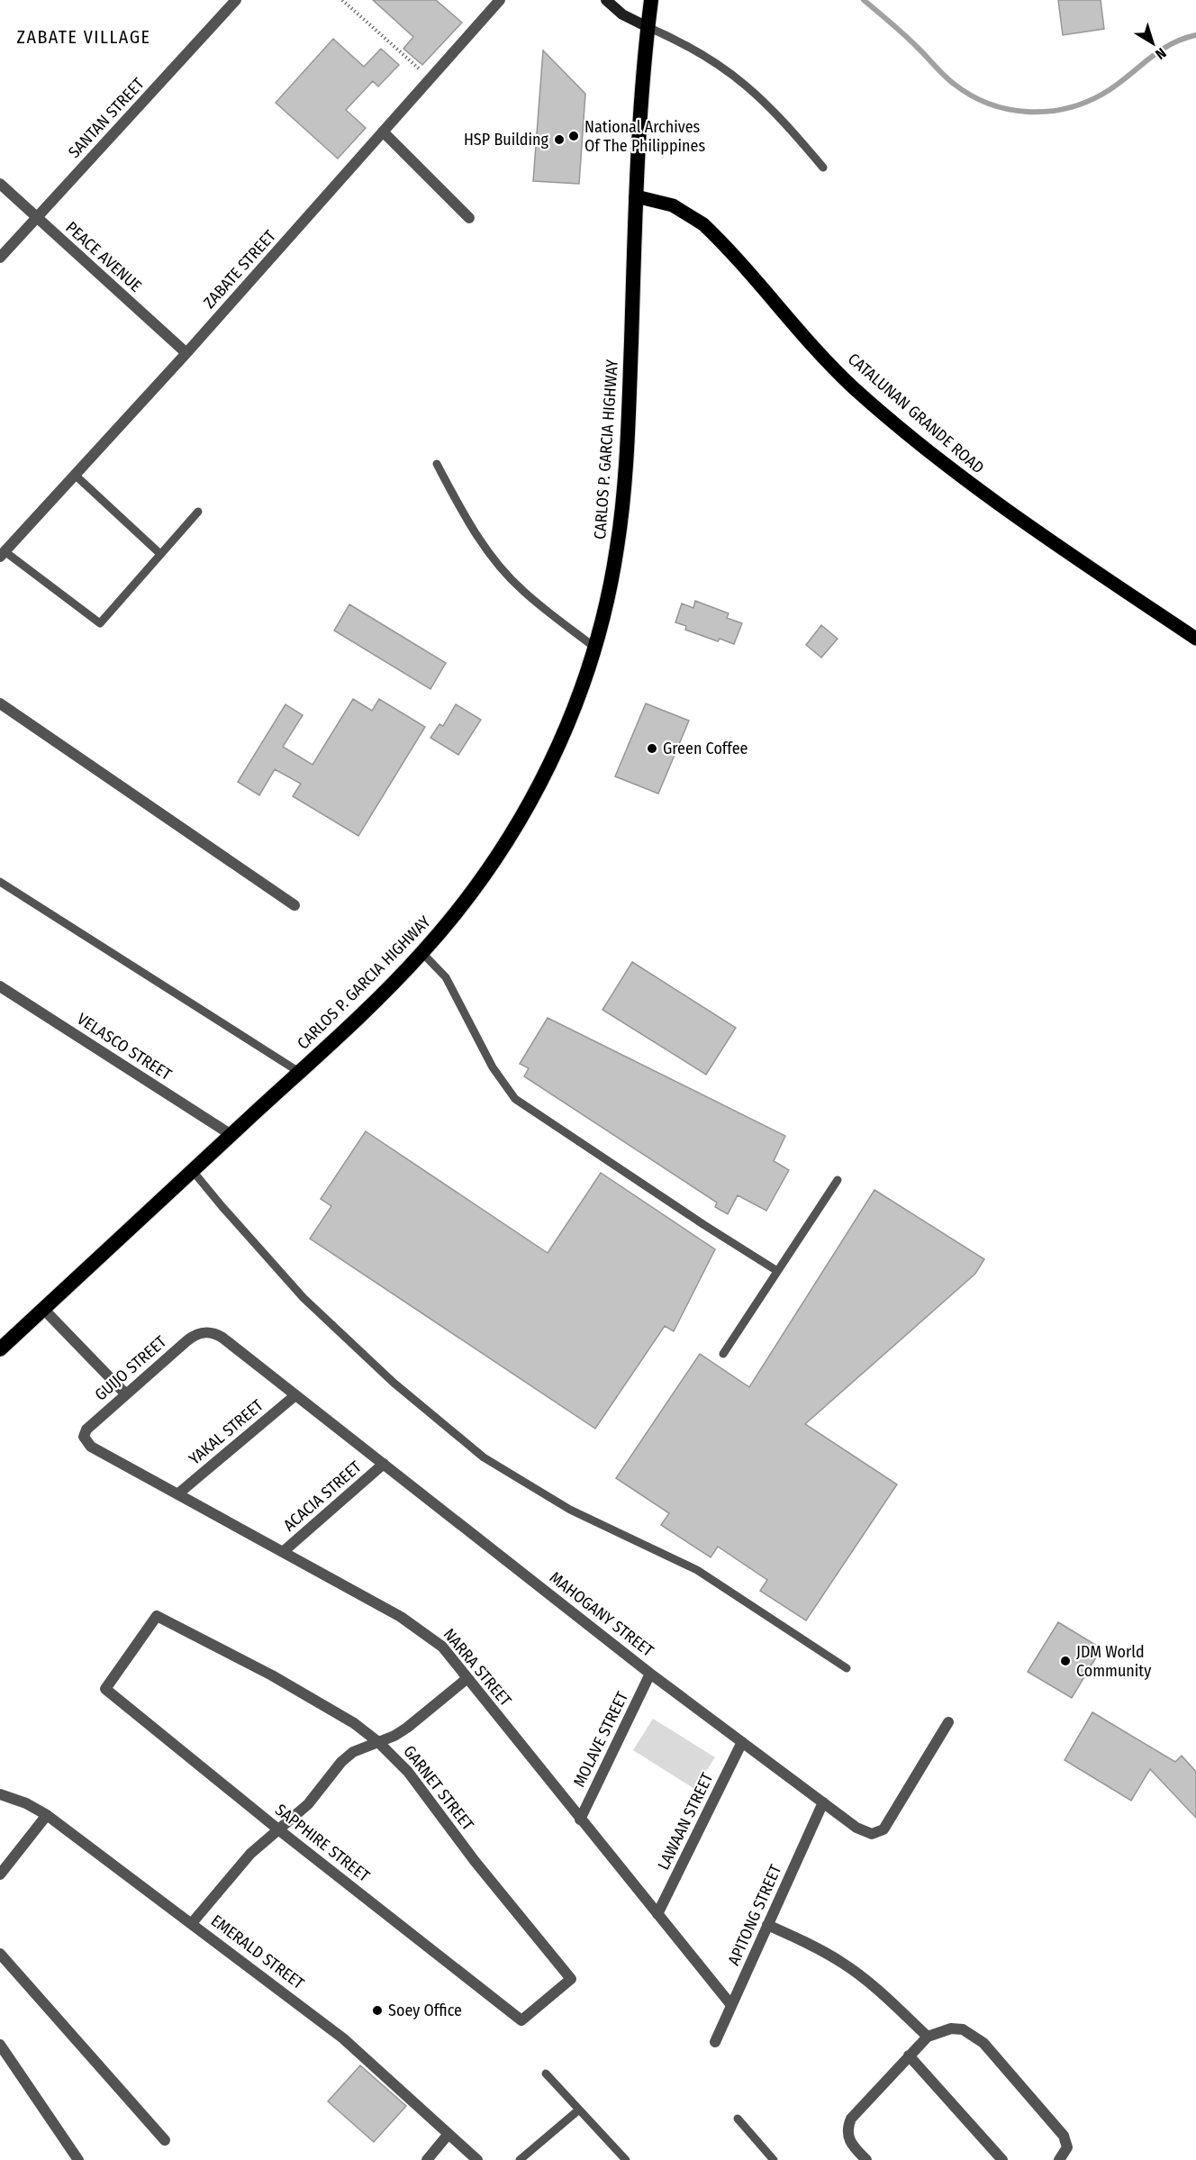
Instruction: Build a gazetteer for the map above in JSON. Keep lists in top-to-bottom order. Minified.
{"streets":{"highway":["CARLOS P. GARCIA HIGHWAY"],"main road":["CATALUNAN GRANDE ROAD"],"street":["SANTAN STREET","PEACE AVENUE","ZABATE STREET","VELASCO STREET","GUIJO STREET","YAKAL STREET","ACACIA STREET","MAHOGANY STREET","NARRA STREET","MOLAVE STREET","GARNET STREET","LAWAAN STREET","SAPPHIRE STREET","APITONG STREET","EMERALD STREET"]},"crossings":[["SANTAN STREET","PEACE AVENUE"],["PEACE AVENUE","ZABATE STREET"],["CATALUNAN GRANDE ROAD","CARLOS P. GARCIA HIGHWAY"],["CARLOS P. GARCIA HIGHWAY","VELASCO STREET"],["GUIJO STREET","MAHOGANY STREET"],["GUIJO STREET","NARRA STREET"],["YAKAL STREET","MAHOGANY STREET"],["YAKAL STREET","NARRA STREET"],["ACACIA STREET","MAHOGANY STREET"],["ACACIA STREET","NARRA STREET"],["MAHOGANY STREET","MOLAVE STREET"],["MAHOGANY STREET","LAWAAN STREET"],["MAHOGANY STREET","APITONG STREET"],["NARRA STREET","MOLAVE STREET"],["NARRA STREET","LAWAAN STREET"],["NARRA STREET","APITONG STREET"],["GARNET STREET","SAPPHIRE STREET"]],"districts":["ZABATE VILLAGE"],"places":["National Archives Of The Philippines","HSP Building","Green Coffee","JDM World Community","Soey Office"],"north":"bottom right"}
